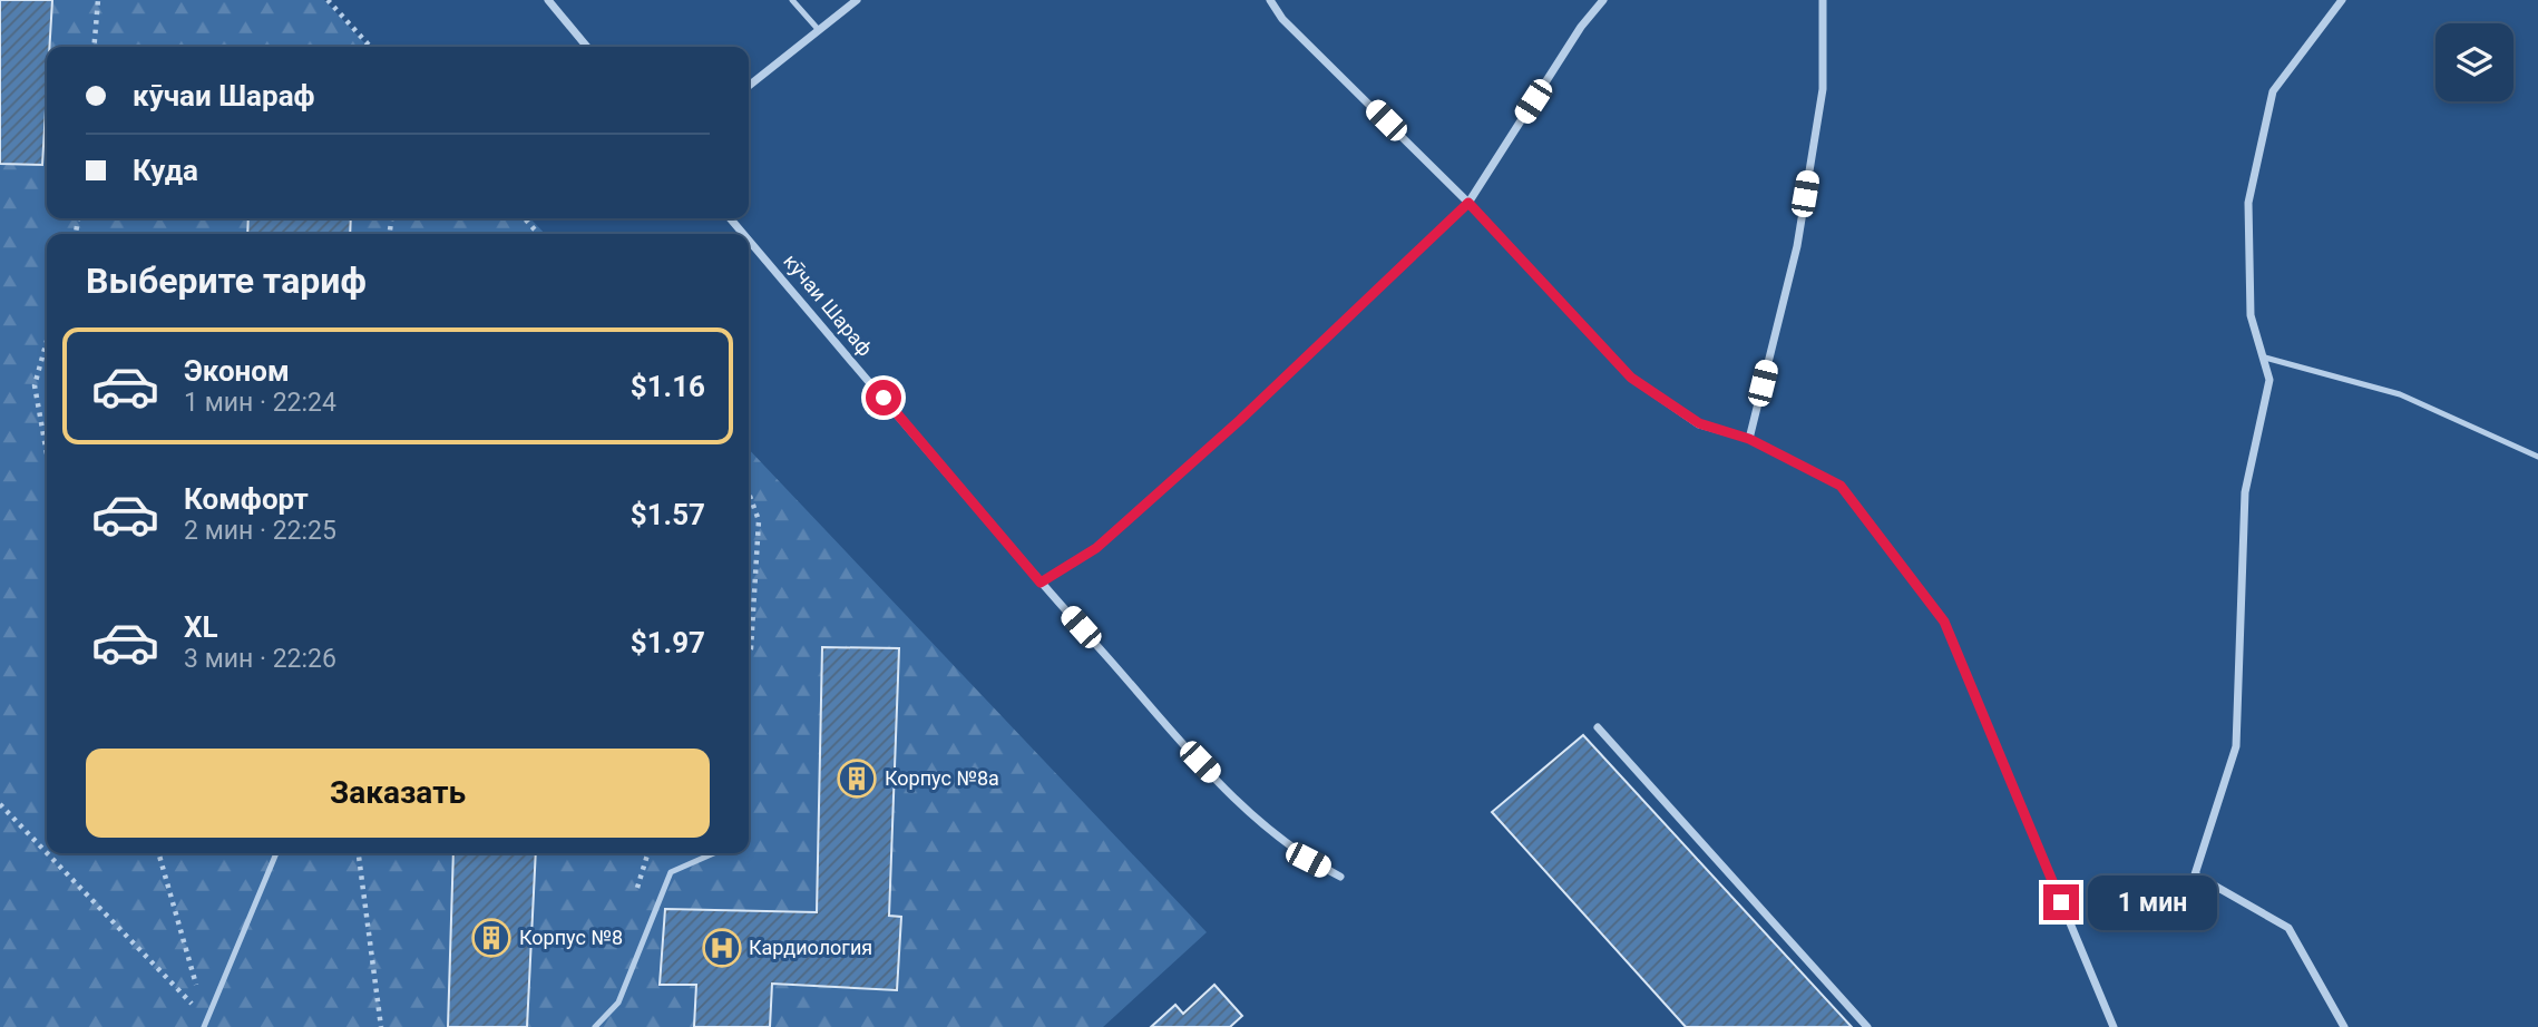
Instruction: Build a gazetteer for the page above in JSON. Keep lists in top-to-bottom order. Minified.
{"streets":{"street":["кӯчаи Шараф"]},"places":{"building":["Корпус №8а","Корпус №8"],"hospital":["Кардиология"]},"page":{"banner":["кӯчаи Шараф","Куда"],"heading":"Выберите тариф","list":[{"name":"Эконом","note":"1 мин · 22:24","value":"$1.16"},{"name":"Комфорт","note":"2 мин · 22:25","value":"$1.57"},{"name":"XL","note":"3 мин · 22:26","value":"$1.97"}],"buttons":"Заказать","bubble":"1 мин"}}
